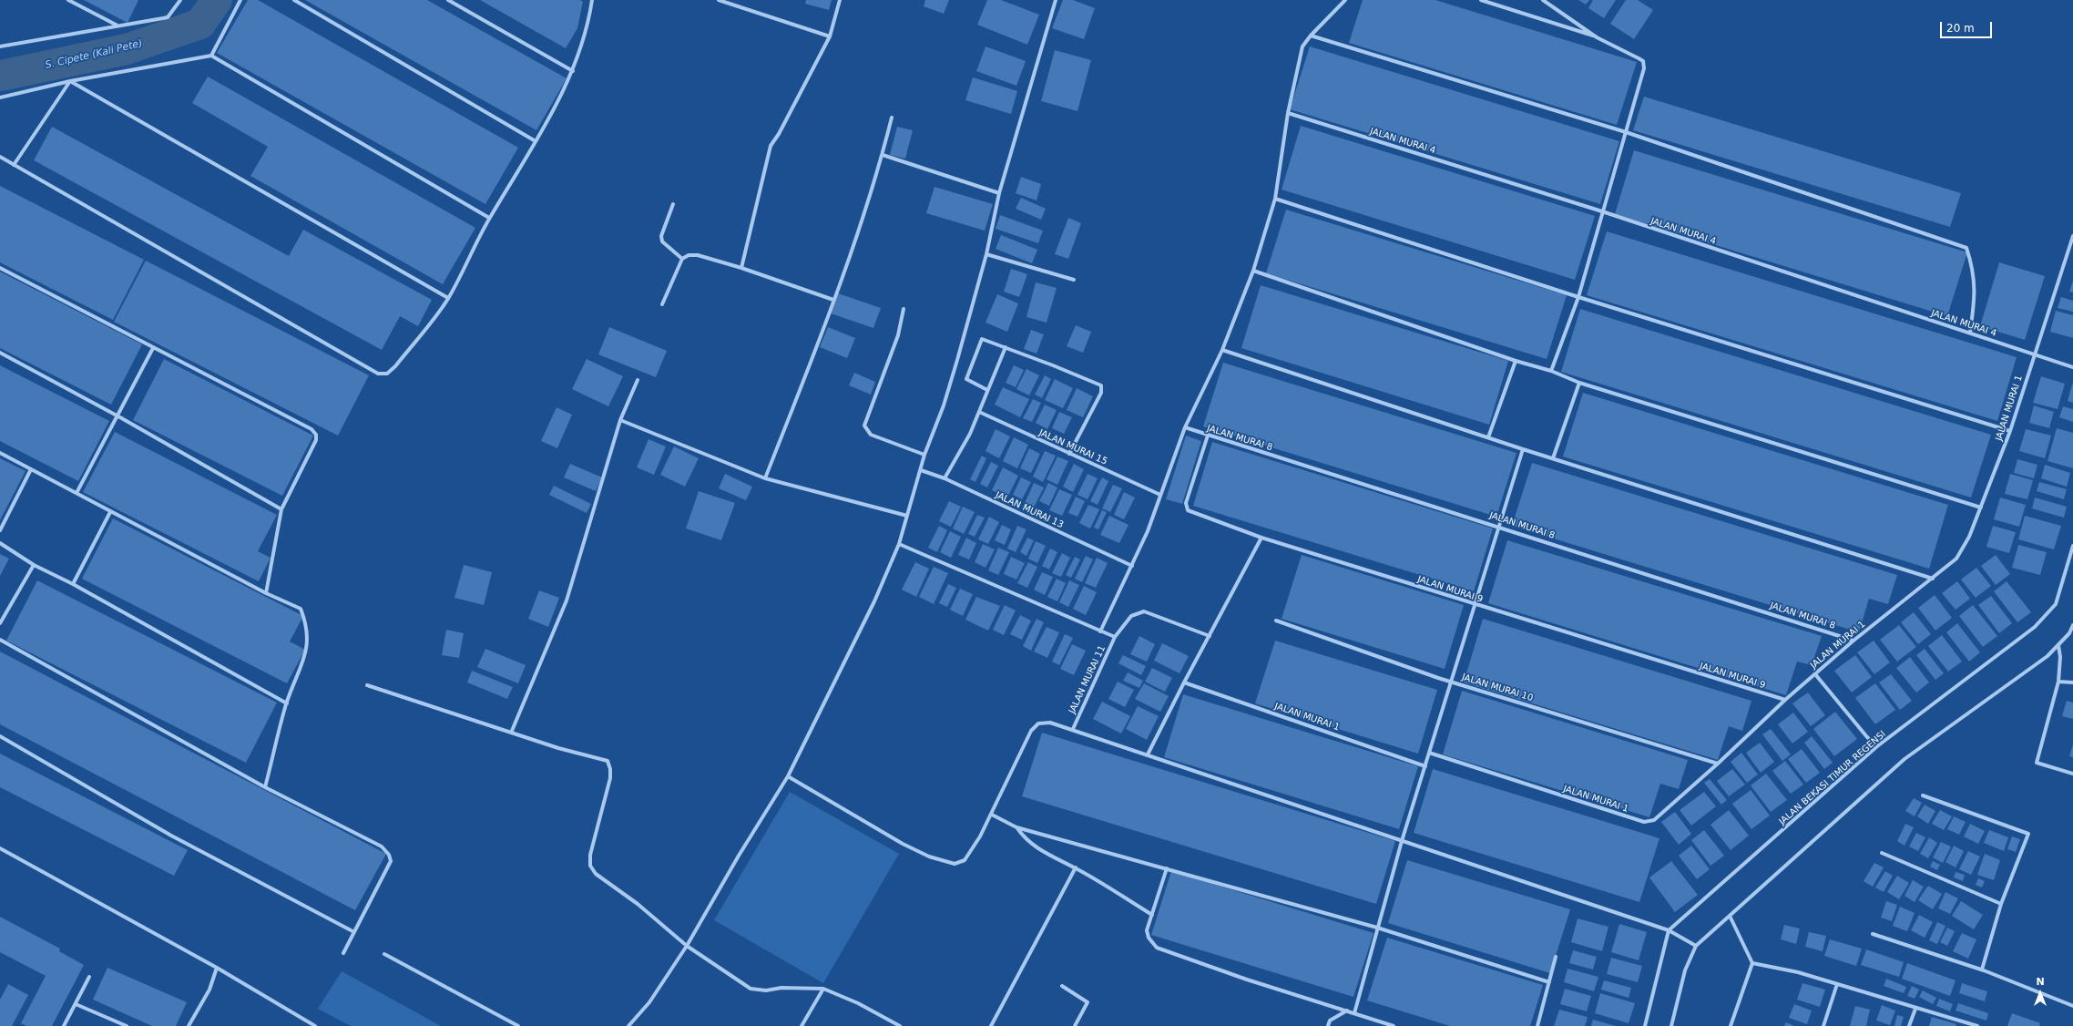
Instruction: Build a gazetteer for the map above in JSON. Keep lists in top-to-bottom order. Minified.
{"streets":{"street":["JALAN MURAI 4","JALAN MURAI 1","JALAN MURAI 8","JALAN MURAI 15","JALAN MURAI 13","JALAN MURAI 9","JALAN MURAI 11","JALAN MURAI 10","JALAN BEKASI TIMUR REGENSI"]},"crossings":[["JALAN MURAI 4","JALAN MURAI 1"],["JALAN MURAI 1","JALAN MURAI 8"],["JALAN MURAI 1","JALAN MURAI 9"],["JALAN MURAI 1","JALAN MURAI 10"],["JALAN MURAI 8","JALAN MURAI 9"]],"water":["S. Cipete (Kali Pete)"],"scale_bar":"20 m","north":"top"}
